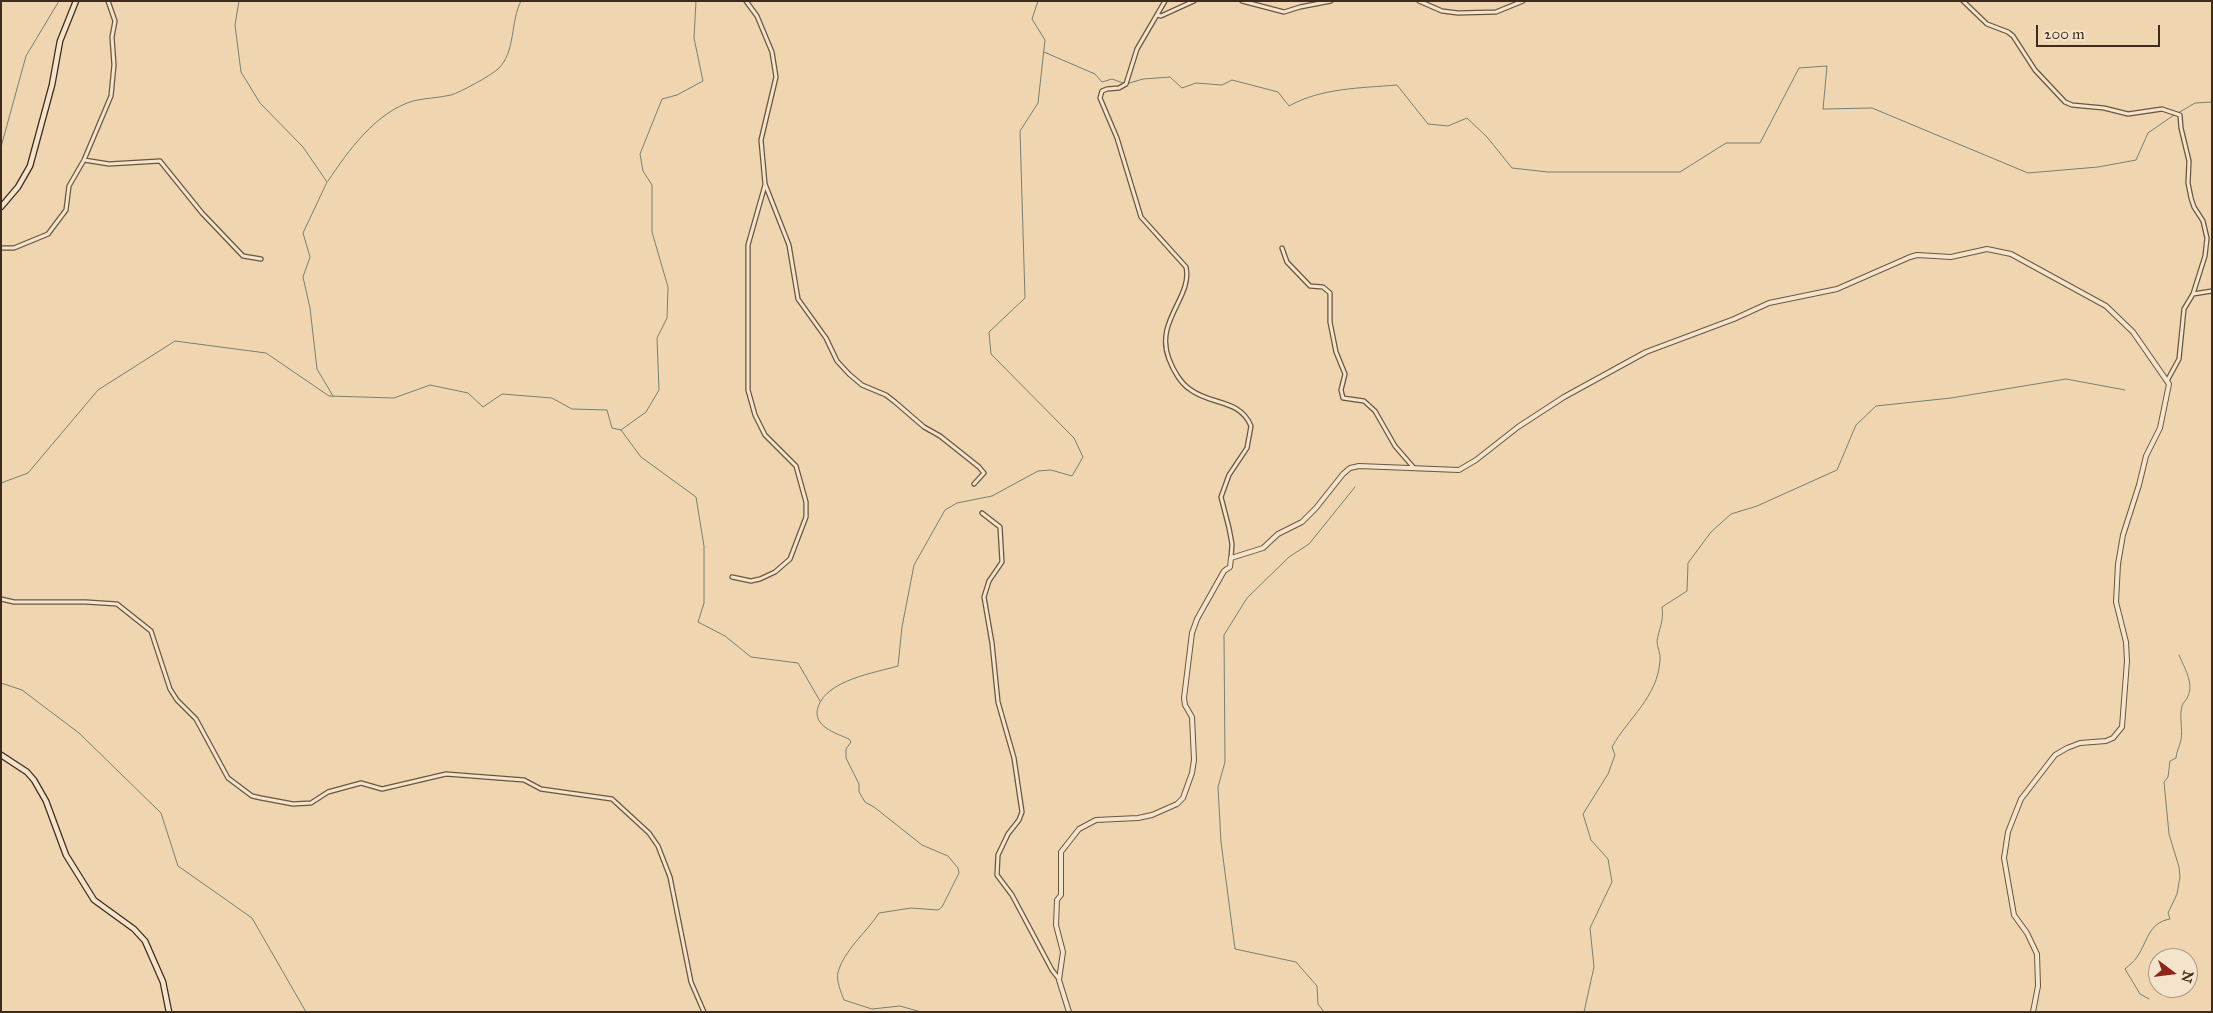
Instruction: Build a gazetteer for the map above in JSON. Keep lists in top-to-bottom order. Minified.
{"scale_bar":"200 m","north":"right"}
